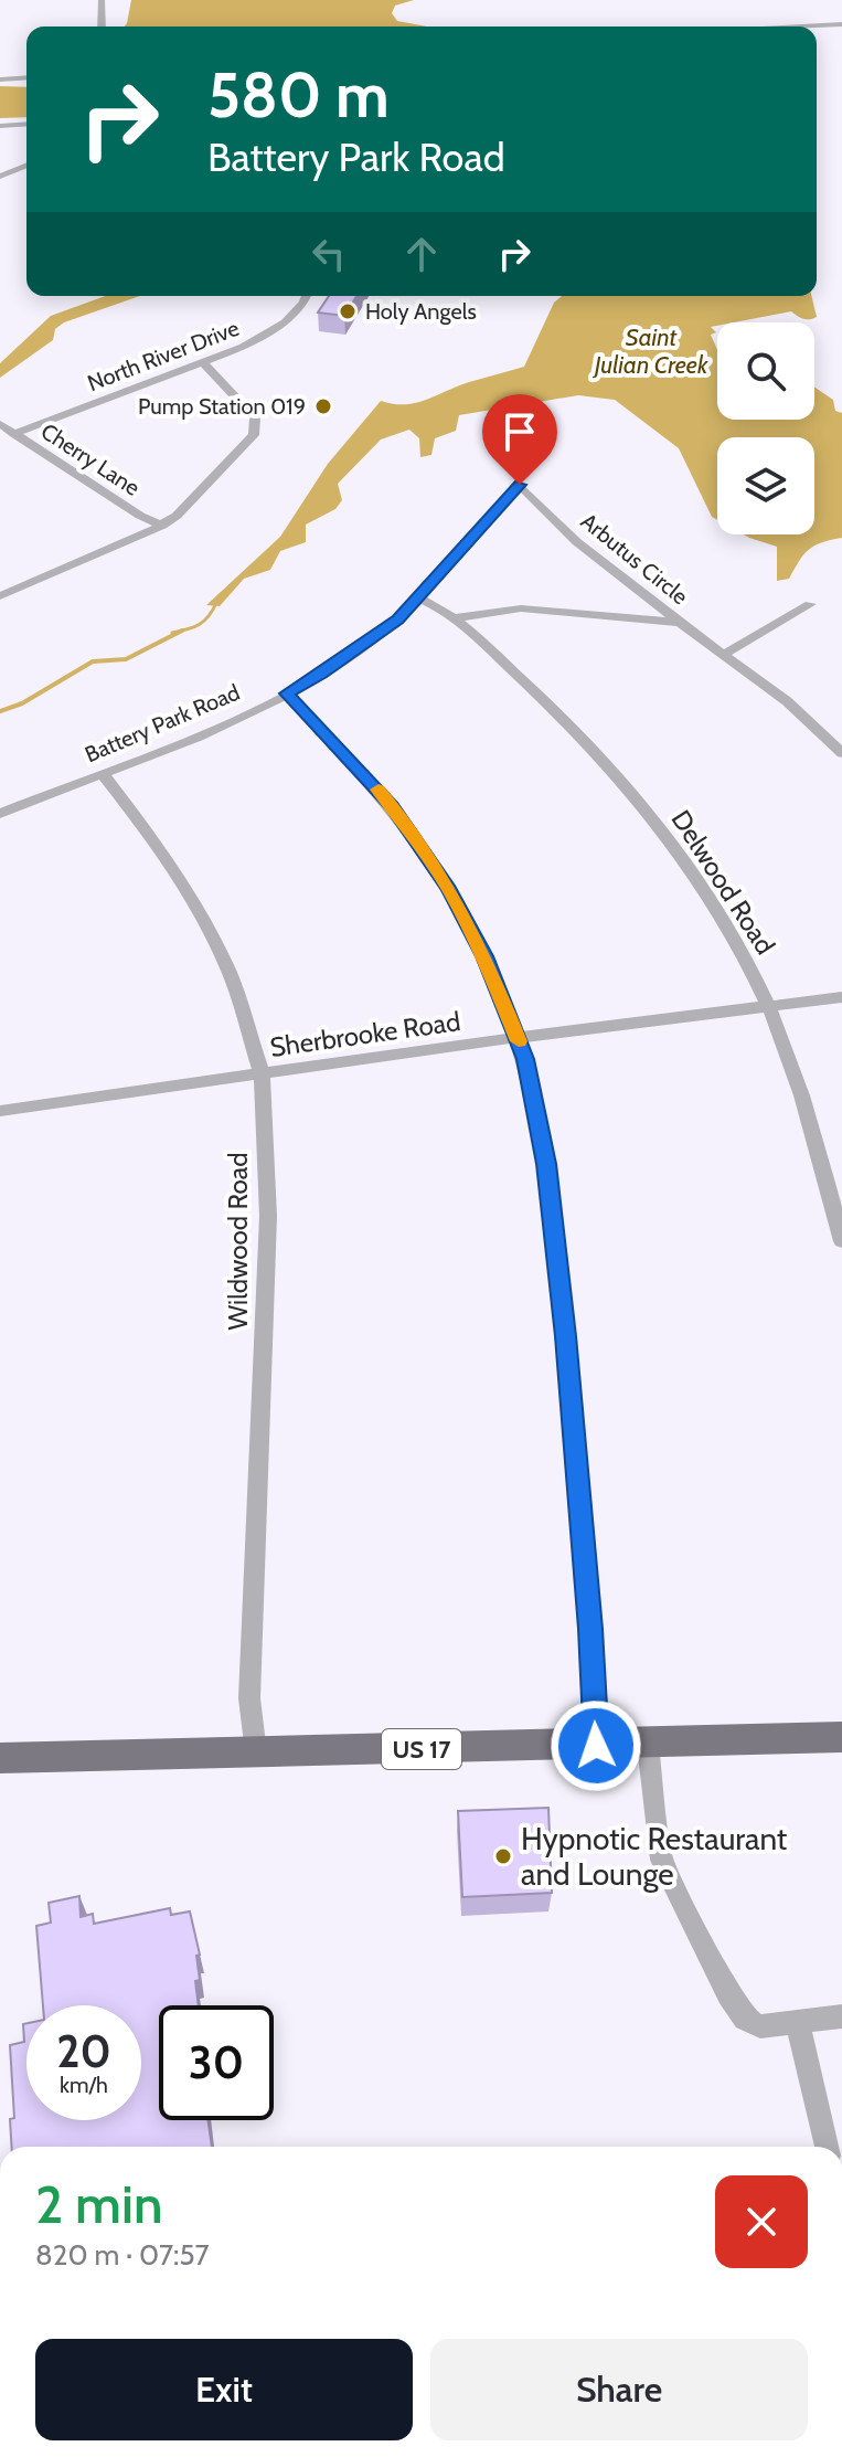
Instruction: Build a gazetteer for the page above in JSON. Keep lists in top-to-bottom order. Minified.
{"streets":{"main road":["US 17"],"street":["North River Drive","Cherry Lane","Arbutus Circle","Battery Park Road","Delwood Road","Sherbrooke Road","Wildwood Road"]},"crossings":[["North River Drive","Cherry Lane"],["Arbutus Circle","Battery Park Road"],["Battery Park Road","Wildwood Road"],["Delwood Road","Sherbrooke Road"],["Sherbrooke Road","Wildwood Road"],["Wildwood Road","US 17"]],"water":["Saint Julian Creek"],"places":["Holy Angels","Pump Station 019","Hypnotic Restaurant and Lounge"],"page":{"turn":["580 m","Battery Park Road"],"speed":"20 km/h","limit":"30","heading":["2 min","820 m · 07:57"],"buttons":["Exit","Share"]}}
